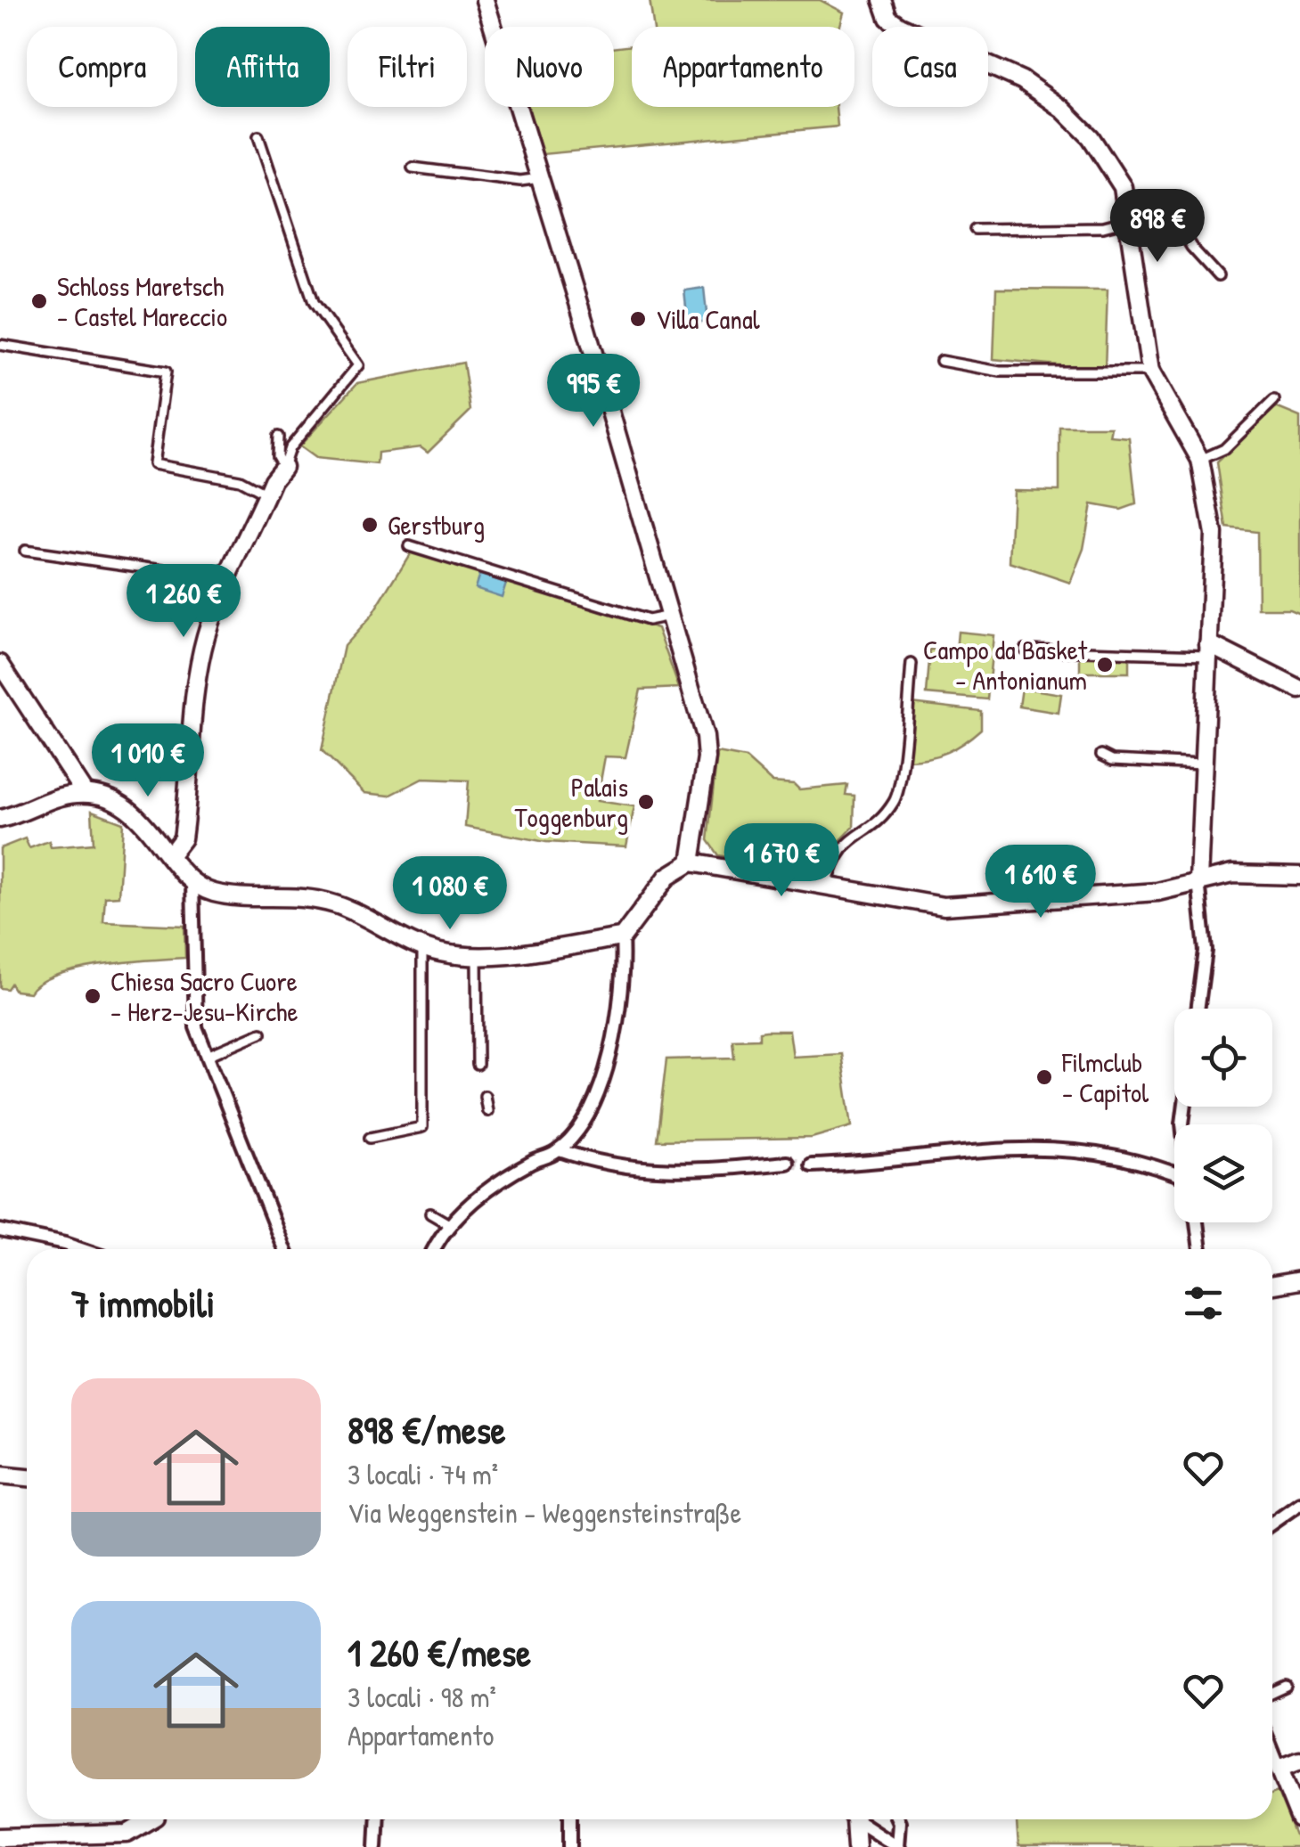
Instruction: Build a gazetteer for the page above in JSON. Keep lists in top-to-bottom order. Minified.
{"places":["Schloss Maretsch - Castel Mareccio","Villa Canal","Gerstburg","Campo da Basket - Antonianum","Palais Toggenburg","Chiesa Sacro Cuore - Herz-Jesu-Kirche","Filmclub - Capitol"],"page":{"chip":["Compra","Affitta","Filtri","Nuovo","Appartamento","Casa"],"price":["898 €","995 €","1 260 €","1 010 €","1 670 €","1 610 €","1 080 €"],"heading":"7 immobili","list":[{"name":"898 €/mese","note":"3 locali · 74 m² · Via Weggenstein - Weggensteinstraße"},{"name":"1 260 €/mese","note":"3 locali · 98 m² · Appartamento"}]}}
